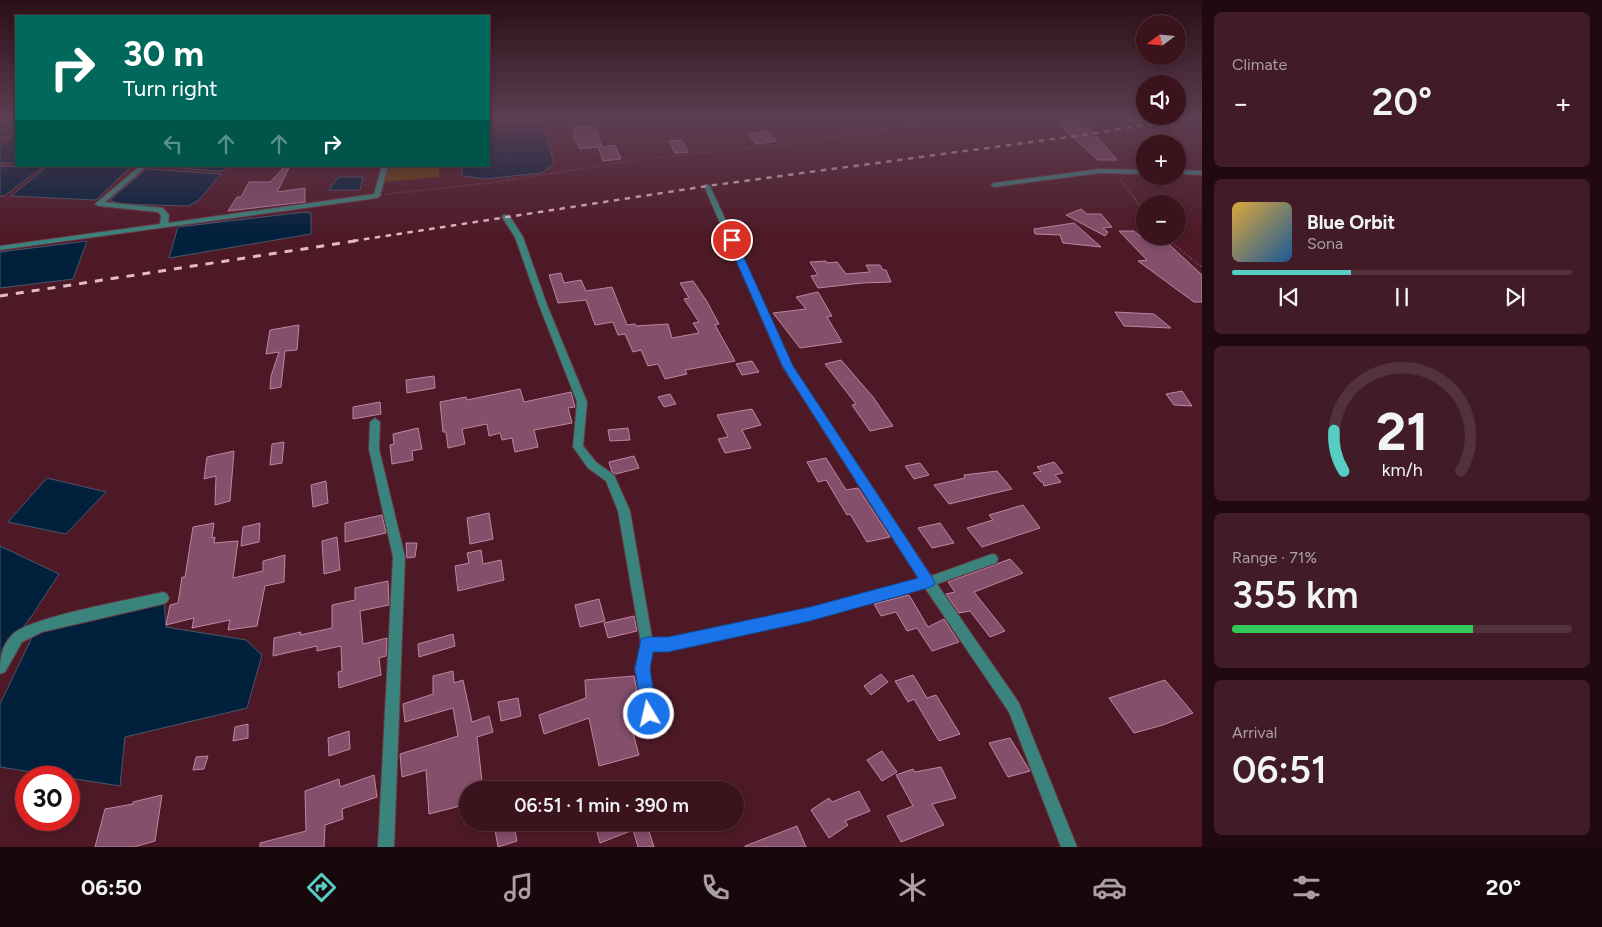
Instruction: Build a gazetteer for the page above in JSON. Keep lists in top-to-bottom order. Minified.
{"north":"left","page":{"tile":["Climate",["Range · 71%","355 km"],["Arrival","06:51"]],"map_buttons":["+","−"],"turn":["30 m","Turn right"],"heat":["−","20°","+"],"song":["Blue Orbit","Sona"],"limit":"30","trip":"06:51 · 1 min · 390 m","tabs":["06:50","20°"],"gauge":["21","km/h"]}}
